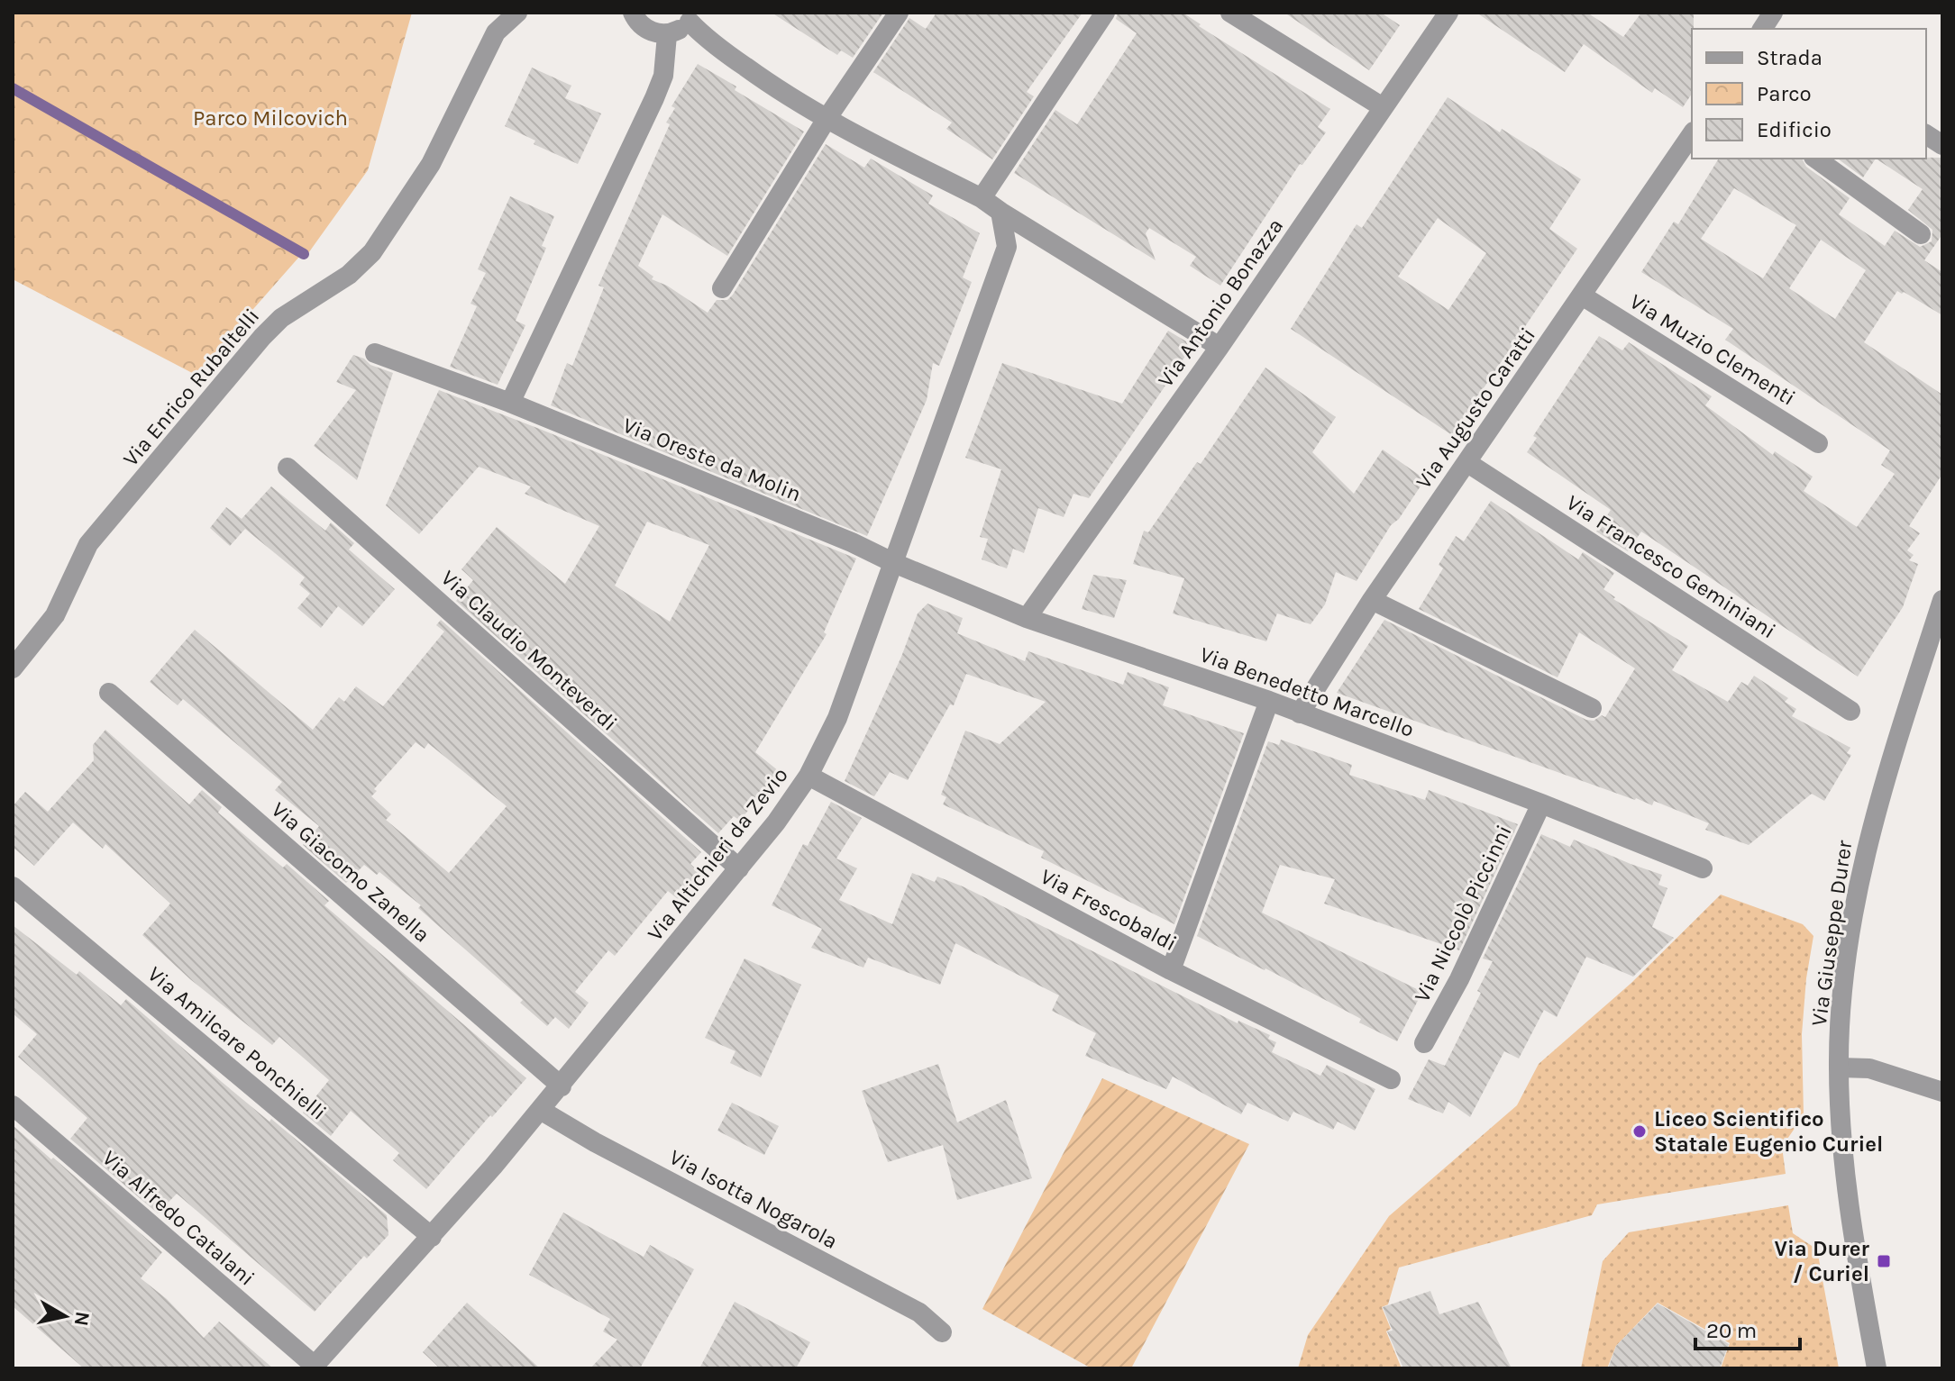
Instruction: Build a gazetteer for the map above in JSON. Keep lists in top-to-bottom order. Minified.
{"streets":{"street":["Via Antonio Bonazza","Via Muzio Clementi","Via Enrico Rubaltelli","Via Augusto Caratti","Via Oreste da Molin","Via Francesco Geminiani","Via Claudio Monteverdi","Via Benedetto Marcello","Via Altichieri da Zevio","Via Giacomo Zanella","Via Frescobaldi","Via Niccolò Piccinni","Via Giuseppe Durer","Via Amilcare Ponchielli","Via Isotta Nogarola","Via Alfredo Catalani"]},"crossings":[["Via Antonio Bonazza","Via Benedetto Marcello"],["Via Muzio Clementi","Via Augusto Caratti"],["Via Augusto Caratti","Via Francesco Geminiani"],["Via Augusto Caratti","Via Benedetto Marcello"],["Via Oreste da Molin","Via Benedetto Marcello"],["Via Oreste da Molin","Via Altichieri da Zevio"],["Via Claudio Monteverdi","Via Altichieri da Zevio"],["Via Benedetto Marcello","Via Altichieri da Zevio"],["Via Benedetto Marcello","Via Niccolò Piccinni"],["Via Altichieri da Zevio","Via Giacomo Zanella"],["Via Altichieri da Zevio","Via Frescobaldi"],["Via Altichieri da Zevio","Via Amilcare Ponchielli"],["Via Altichieri da Zevio","Via Isotta Nogarola"],["Via Altichieri da Zevio","Via Alfredo Catalani"]],"parks":["Parco Milcovich"],"places":{"other":["Liceo Scientifico Statale Eugenio Curiel"],"transit":["Via Durer / Curiel"]},"legend":["Strada","Parco","Edificio"],"scale_bar":"20 m","north":"right"}
